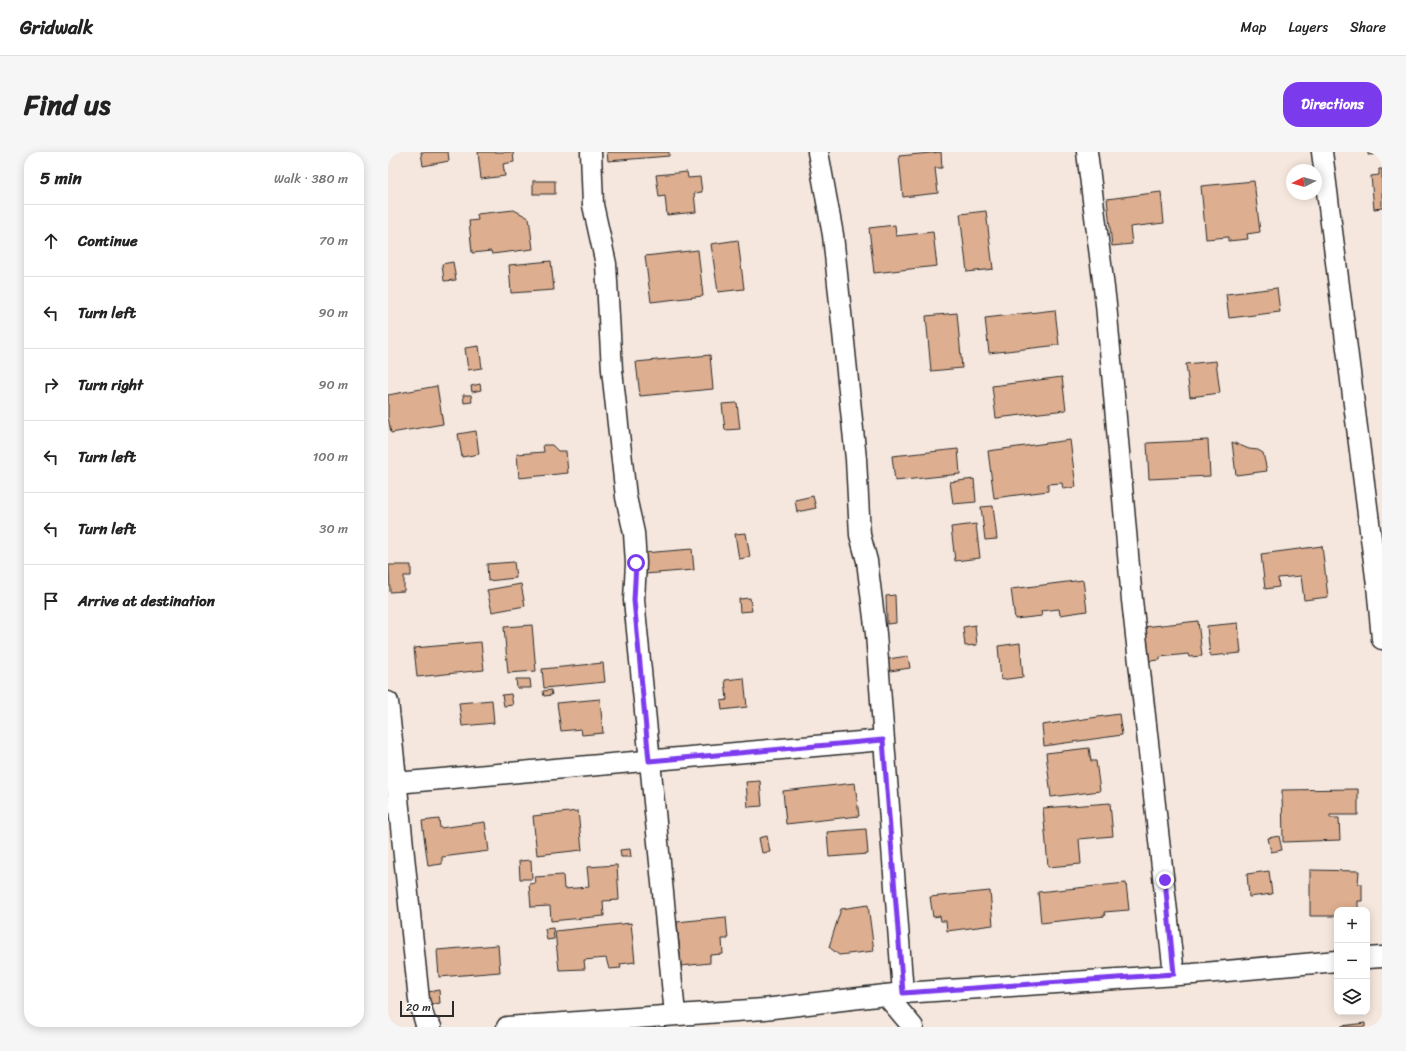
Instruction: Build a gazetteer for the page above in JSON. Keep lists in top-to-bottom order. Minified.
{"scale_bar":"20 m","north":"left","page":{"header":"Gridwalk","nav":["Map","Layers","Share"],"title":"Find us","buttons":"Directions","heading":["5 min","Walk · 380 m"],"list":[["Continue","70 m"],["Turn left","90 m"],["Turn right","90 m"],["Turn left","100 m"],["Turn left","30 m"],"Arrive at destination"],"map_buttons":["+","−"],"scale":"20 m"}}
